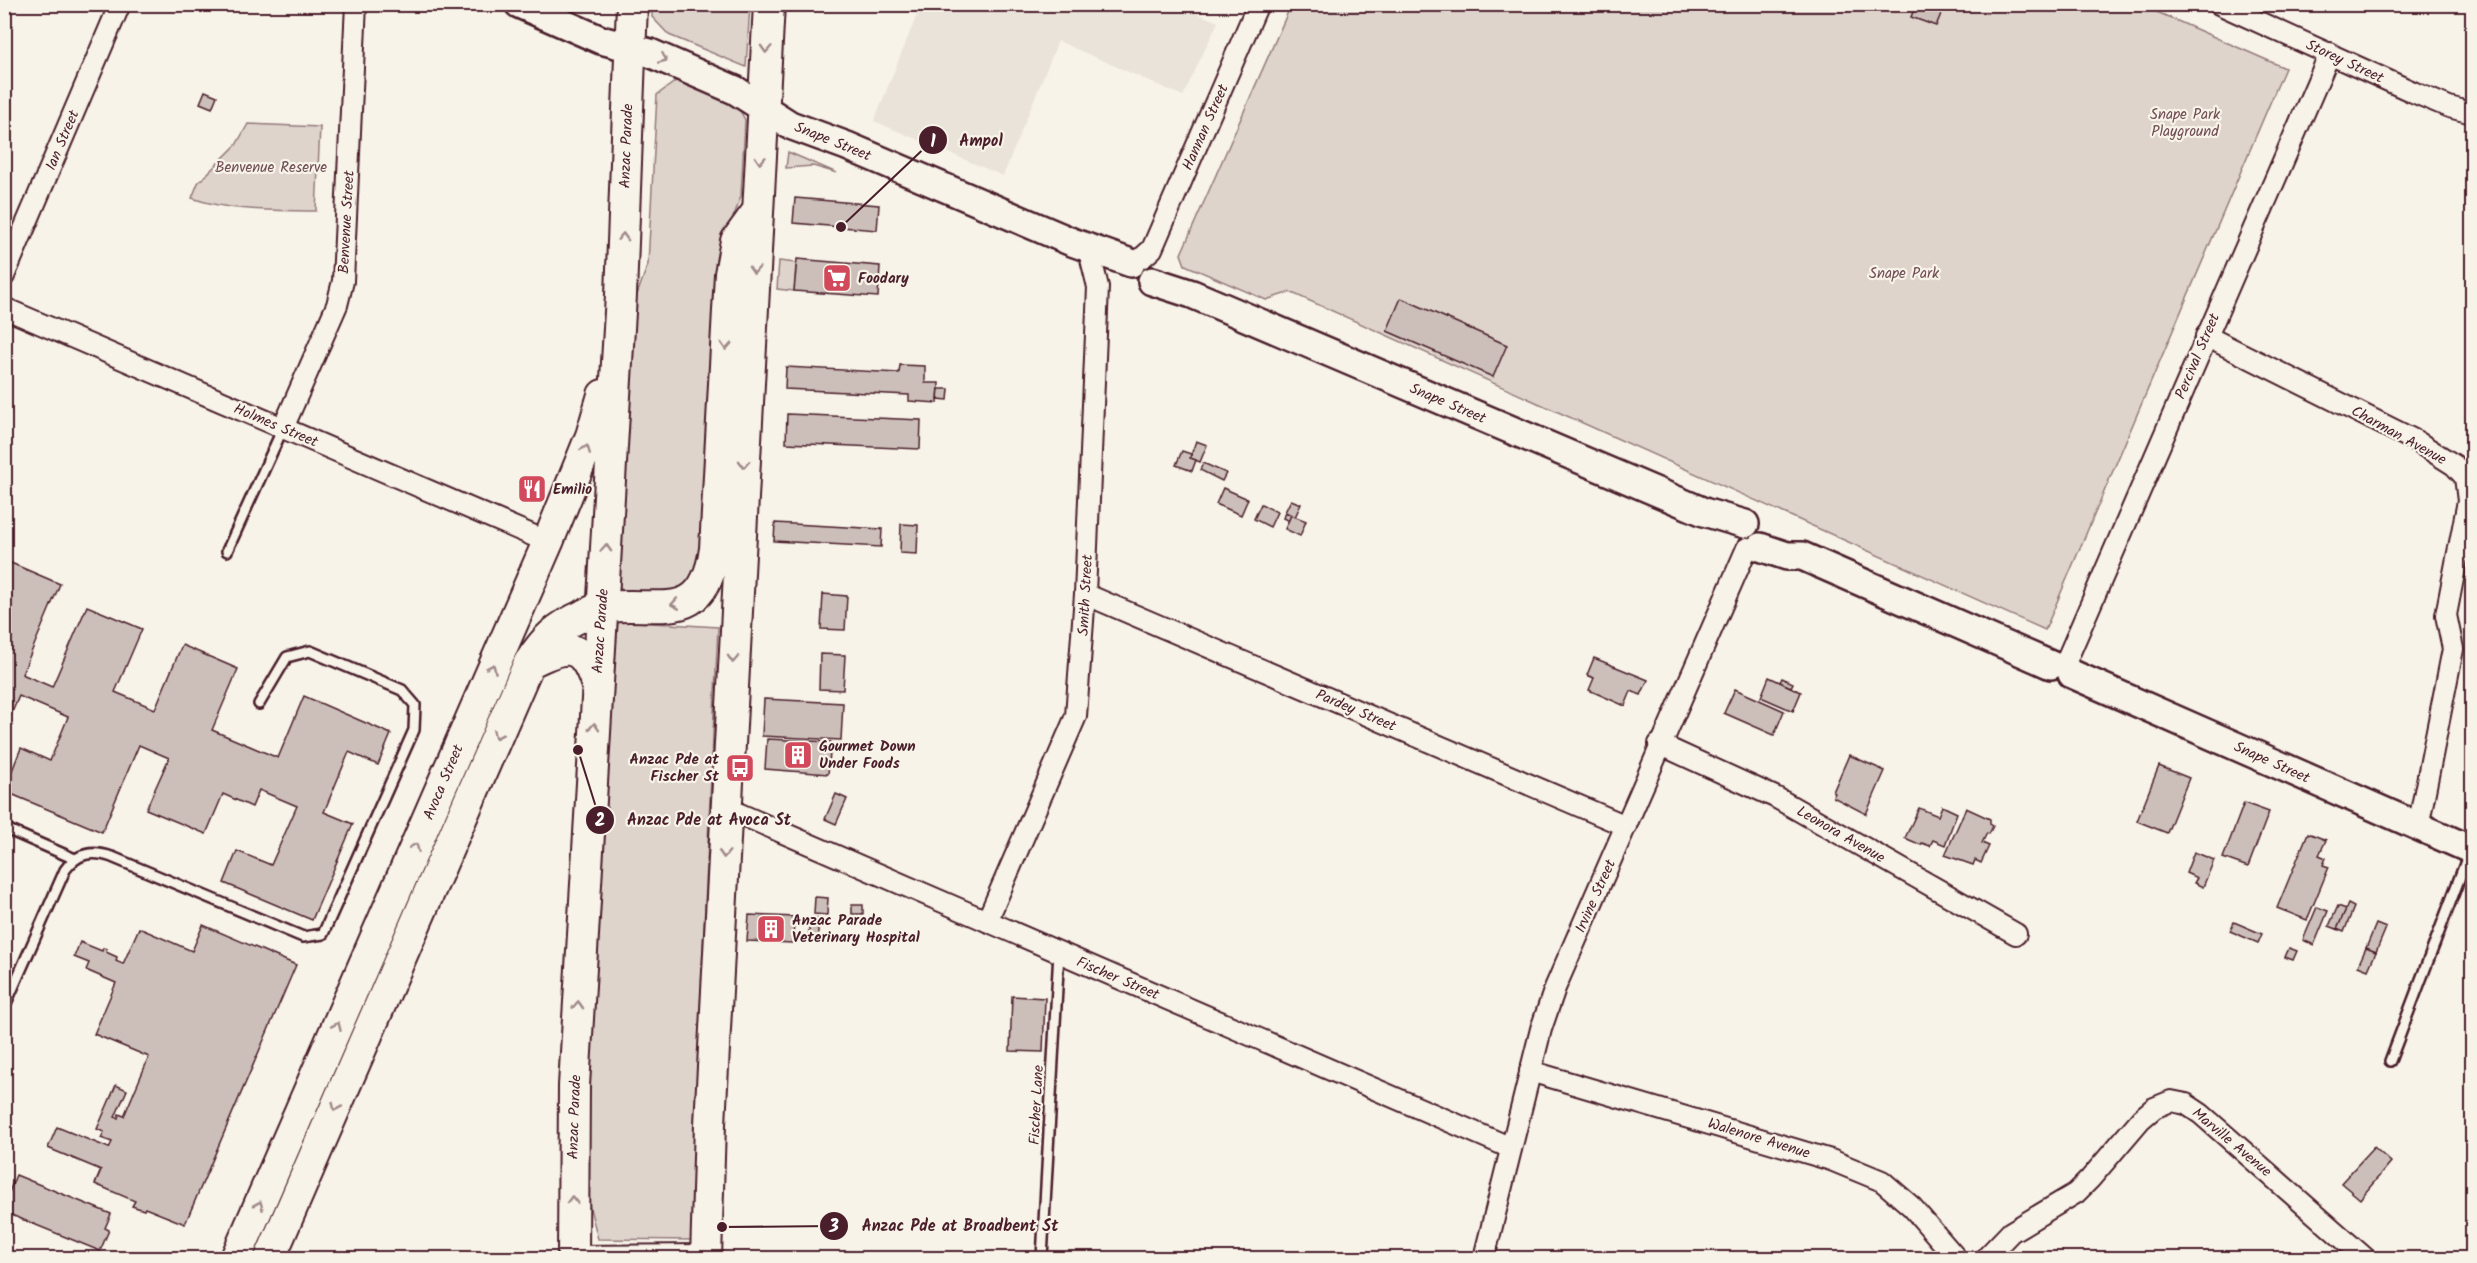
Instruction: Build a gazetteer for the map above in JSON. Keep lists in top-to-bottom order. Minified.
{"streets":{"main road":["Anzac Parade","Avoca Street"],"street":["Storey Street","Hannan Street","Ian Street","Snape Street","Benvenue Street","Percival Street","Holmes Street","Charman Avenue","Smith Street","Pardey Street","Leonora Avenue","Irvine Street","Fischer Street","Walenore Avenue","Marville Avenue"],"lane":["Fischer Lane"]},"crossings":[["Storey Street","Percival Street"],["Hannan Street","Snape Street"],["Snape Street","Anzac Parade"],["Snape Street","Percival Street"],["Snape Street","Charman Avenue"],["Snape Street","Smith Street"],["Snape Street","Irvine Street"],["Anzac Parade","Avoca Street"],["Benvenue Street","Holmes Street"],["Percival Street","Charman Avenue"],["Holmes Street","Avoca Street"],["Smith Street","Pardey Street"],["Smith Street","Fischer Street"],["Pardey Street","Irvine Street"],["Leonora Avenue","Irvine Street"],["Irvine Street","Fischer Street"],["Irvine Street","Walenore Avenue"],["Fischer Street","Fischer Lane"]],"parks":["Snape Park Playground","Benvenue Reserve","Snape Park"],"places":{"other":["Ampol","Anzac Pde at Avoca St","Anzac Pde at Broadbent St"],"supermarket":["Foodary"],"restaurant":["Emilio"],"building":["Gourmet Down Under Foods","Anzac Parade Veterinary Hospital"],"bus stop":["Anzac Pde at Fischer St"]}}
